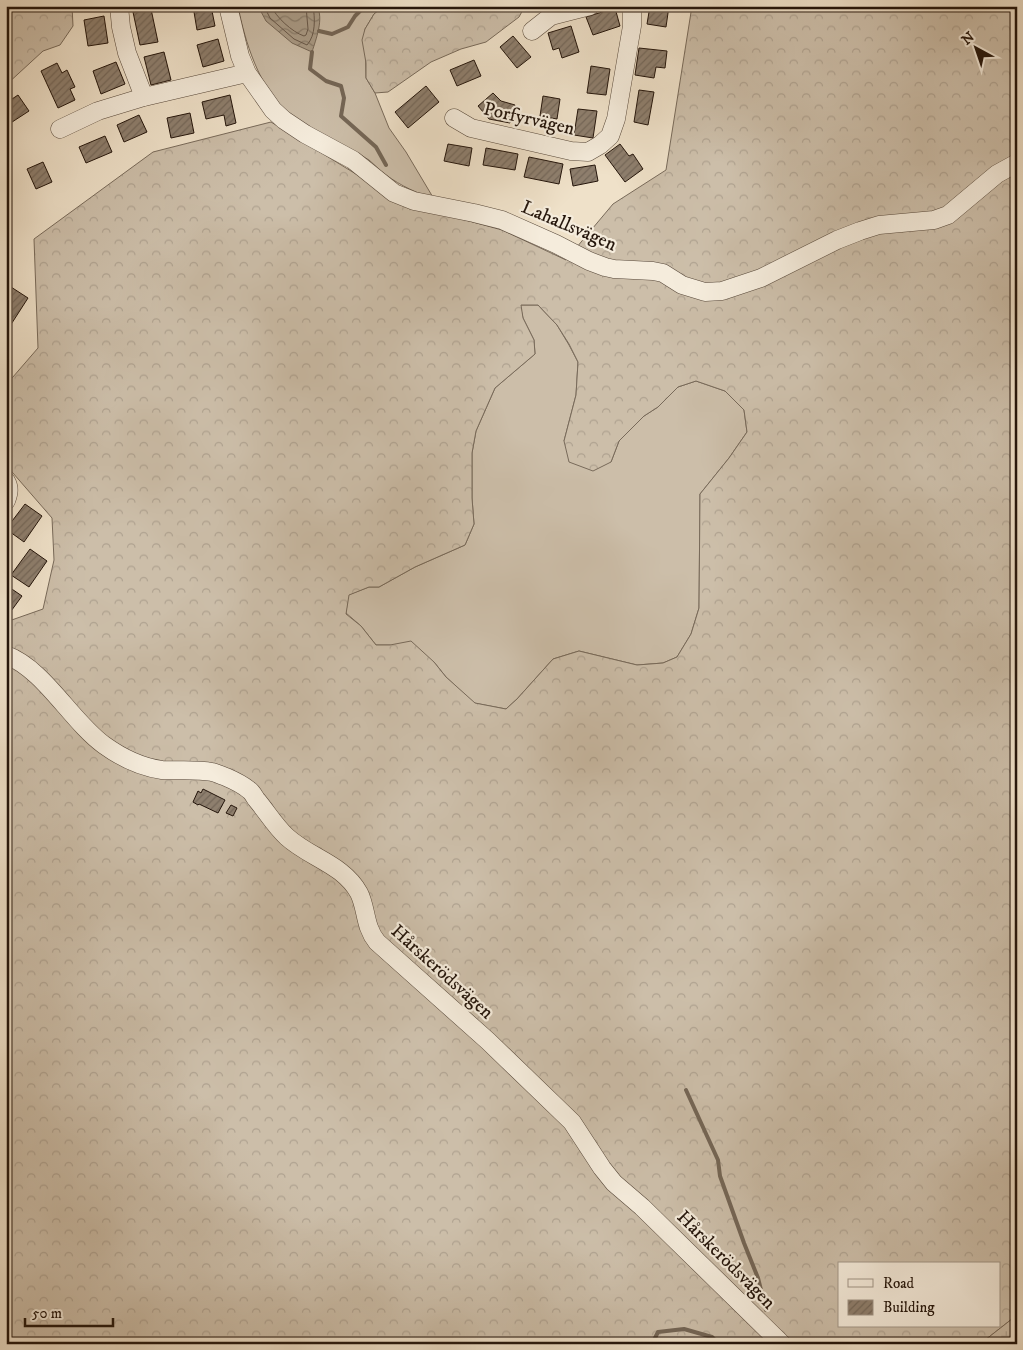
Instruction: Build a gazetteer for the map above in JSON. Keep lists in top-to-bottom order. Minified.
{"streets":{"street":["Porfyrvägen","Lahallsvägen","Hårskerödsvägen"]},"legend":["Road","Building"],"scale_bar":"50 m","north":"top left"}
